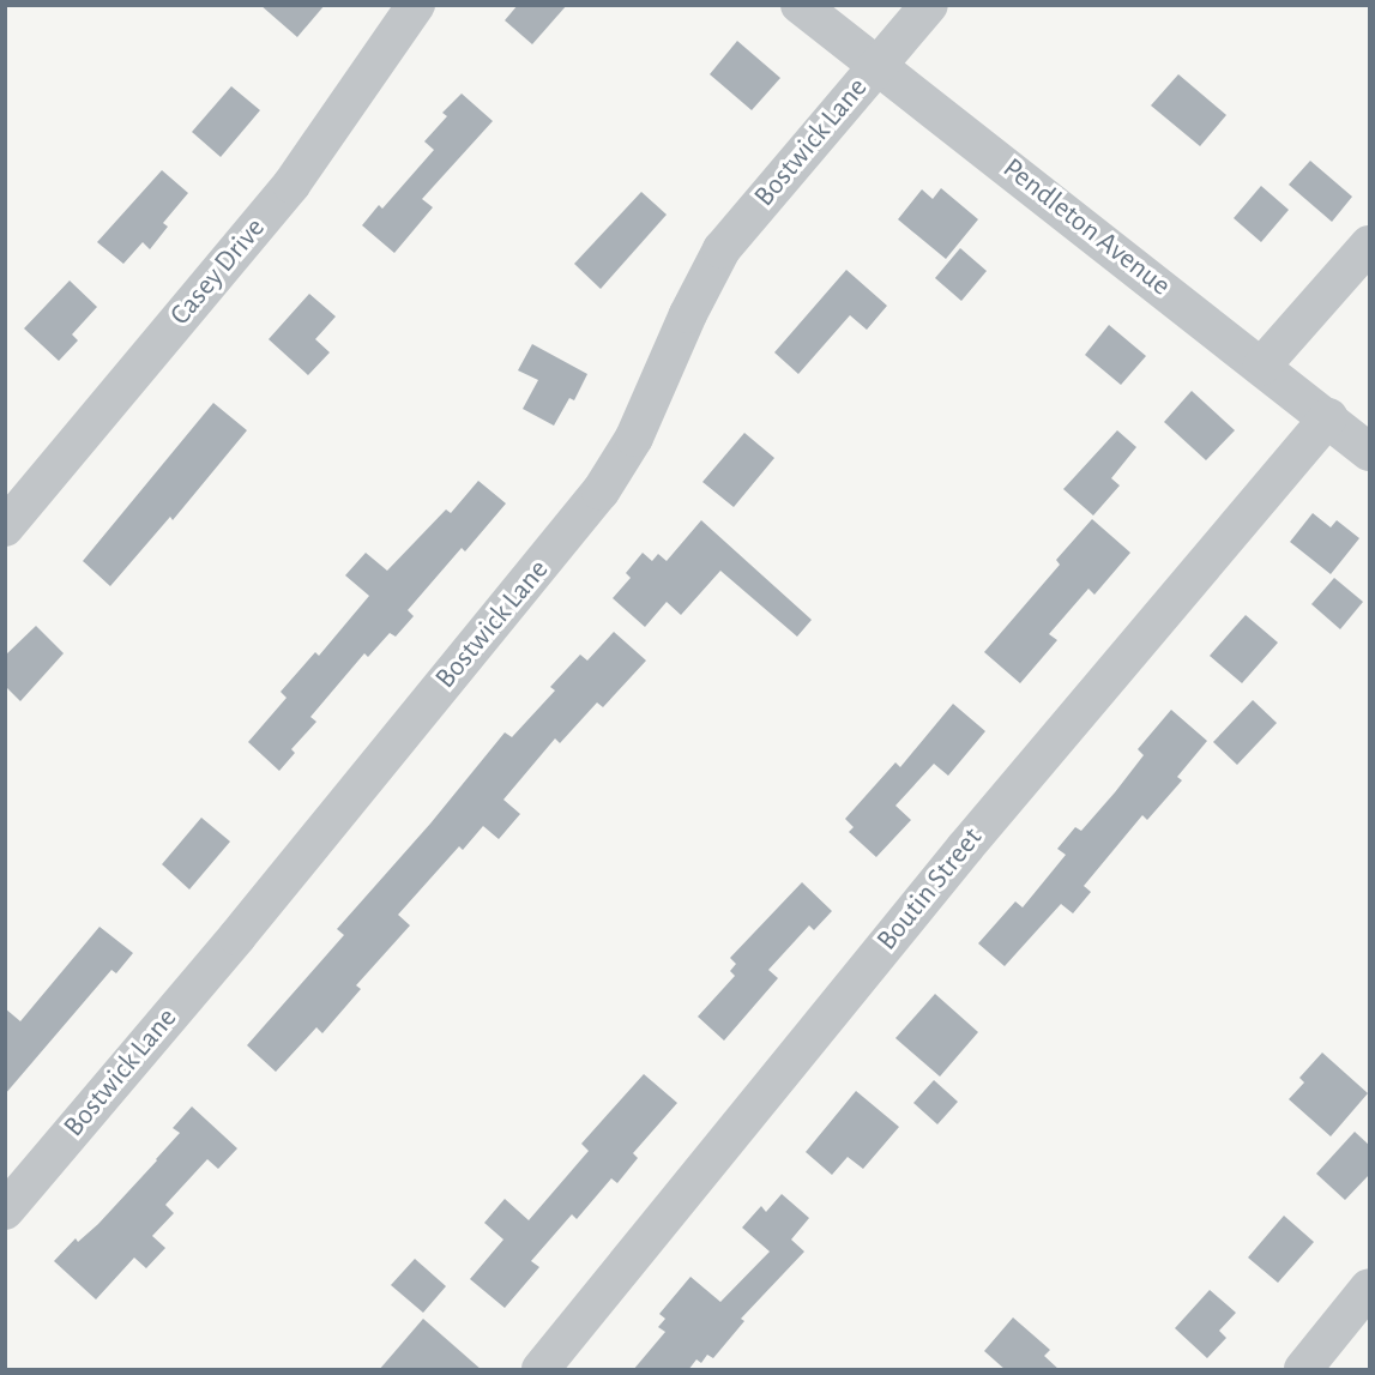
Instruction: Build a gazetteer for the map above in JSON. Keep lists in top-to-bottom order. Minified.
{"streets":{"street":["Bostwick Lane","Pendleton Avenue","Casey Drive","Boutin Street"]},"crossings":[["Bostwick Lane","Pendleton Avenue"],["Pendleton Avenue","Boutin Street"]]}
